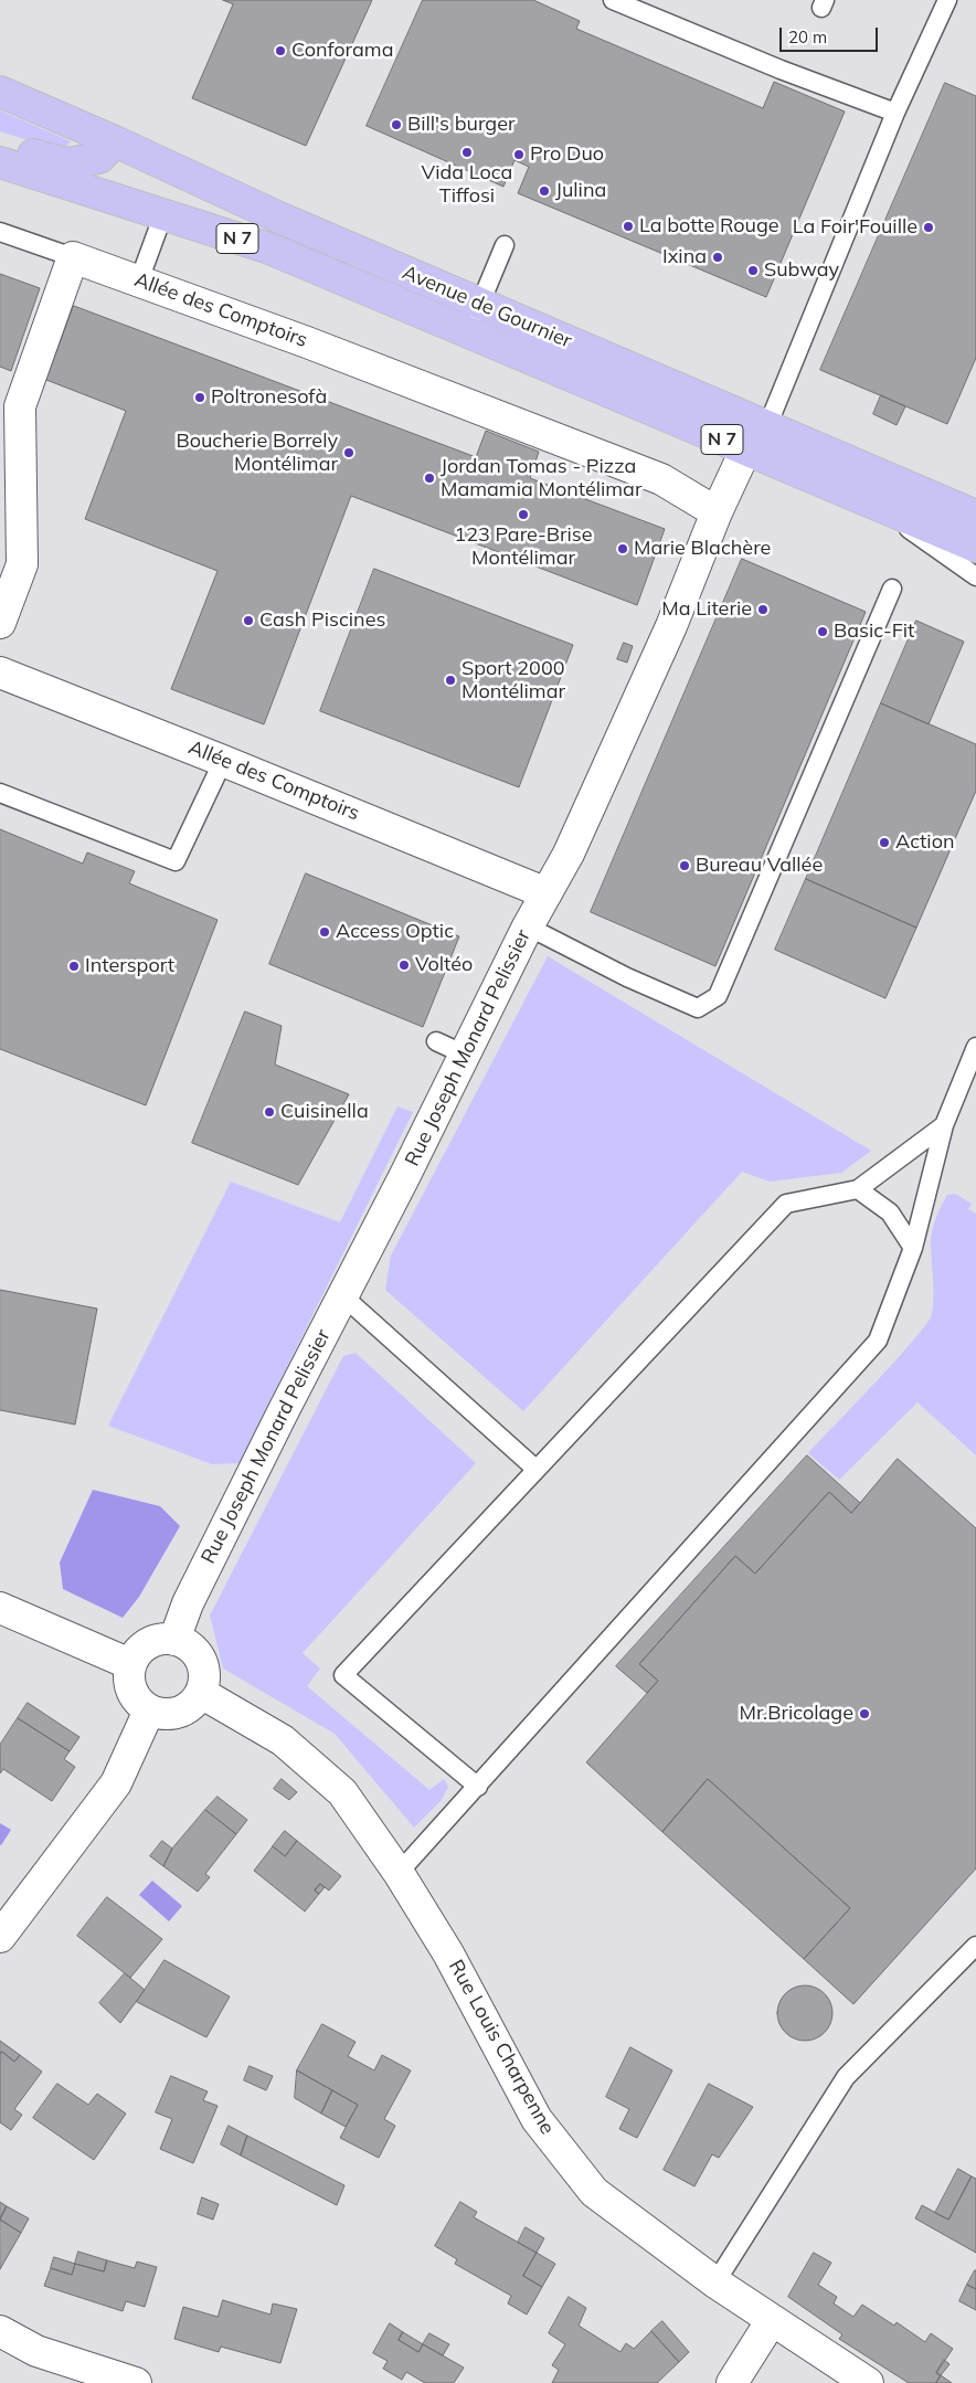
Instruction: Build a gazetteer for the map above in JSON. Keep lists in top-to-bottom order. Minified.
{"streets":{"main road":["N 7","Avenue de Gournier"],"street":["Allée des Comptoirs","Rue Joseph Monard Pelissier","Rue Louis Charpenne"]},"crossings":[["N 7","Avenue de Gournier"],["Avenue de Gournier","Rue Joseph Monard Pelissier"],["Allée des Comptoirs","Rue Joseph Monard Pelissier"],["Rue Joseph Monard Pelissier","Rue Louis Charpenne"]],"places":["Conforama","Bill's burger","Vida Loca Tiffosi","Pro Duo","Julina","La botte Rouge","La Foir'Fouille","Ixina","Subway","Poltronesofà","Boucherie Borrely Montélimar","Jordan Tomas - Pizza Mamamia Montélimar","123 Pare-Brise Montélimar","Marie Blachère","Ma Literie","Cash Piscines","Basic-Fit","Sport 2000 Montélimar","Action","Bureau Vallée","Access Optic","Voltéo","Intersport","Cuisinella","Mr.Bricolage"],"scale_bar":"20 m"}
